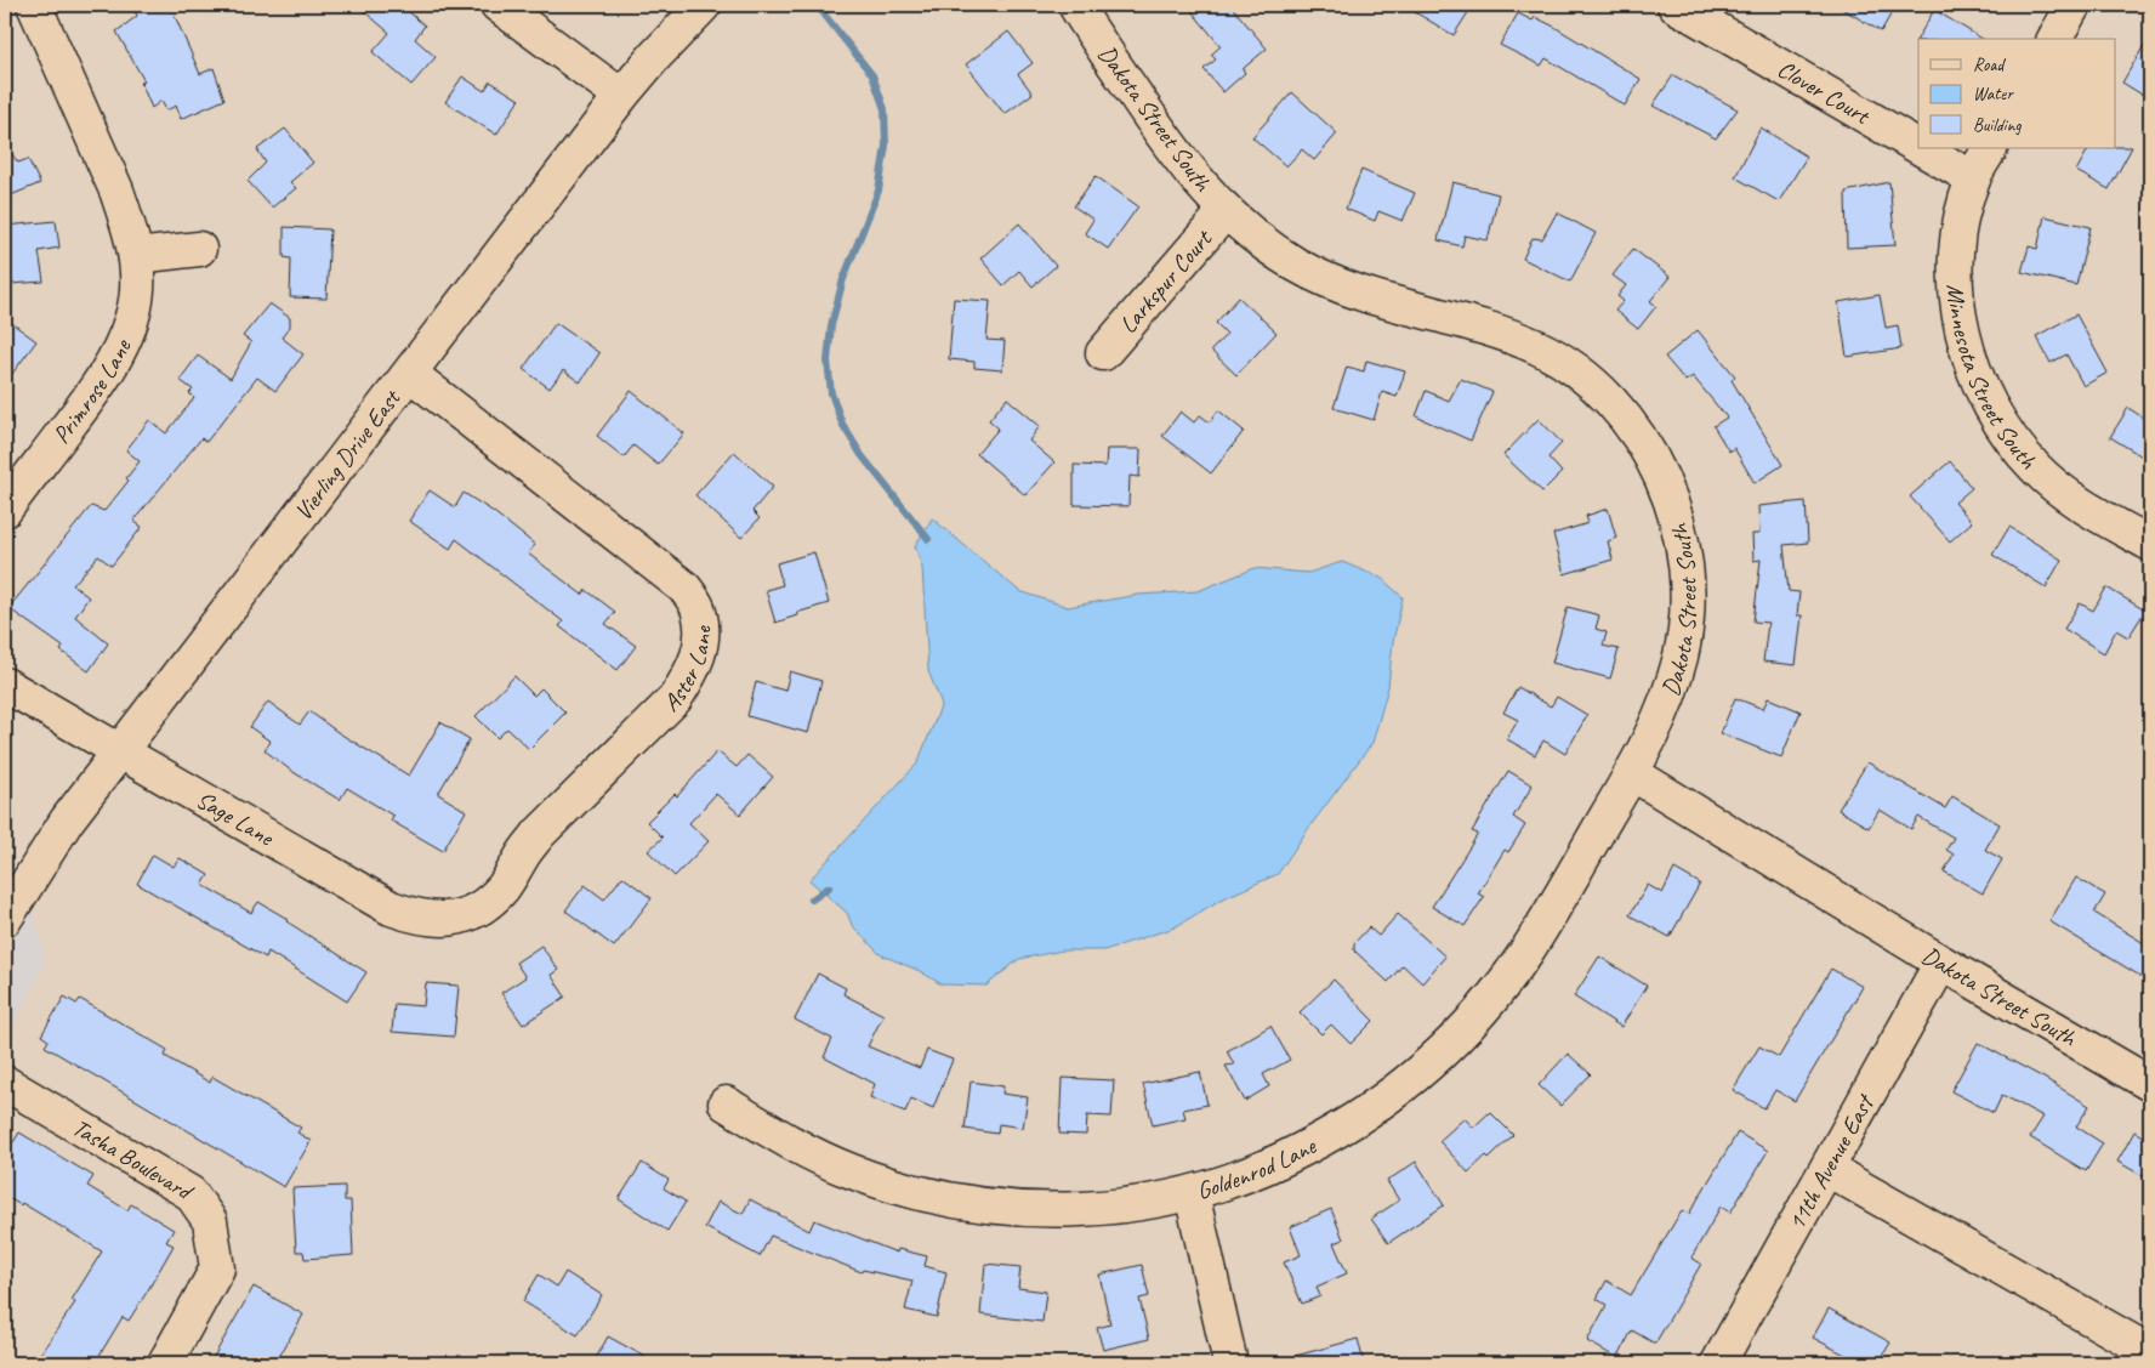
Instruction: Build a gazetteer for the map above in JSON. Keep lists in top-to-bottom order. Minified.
{"streets":{"street":["Clover Court","Dakota Street South","Larkspur Court","Minnesota Street South","Primrose Lane","Vierling Drive East","Aster Lane","Sage Lane","Tasha Boulevard","11th Avenue East","Goldenrod Lane"]},"crossings":[["Clover Court","Minnesota Street South"],["Dakota Street South","Larkspur Court"],["Dakota Street South","11th Avenue East"],["Dakota Street South","Goldenrod Lane"],["Vierling Drive East","Aster Lane"],["Vierling Drive East","Sage Lane"],["Aster Lane","Sage Lane"]],"legend":["Road","Water","Building"]}
